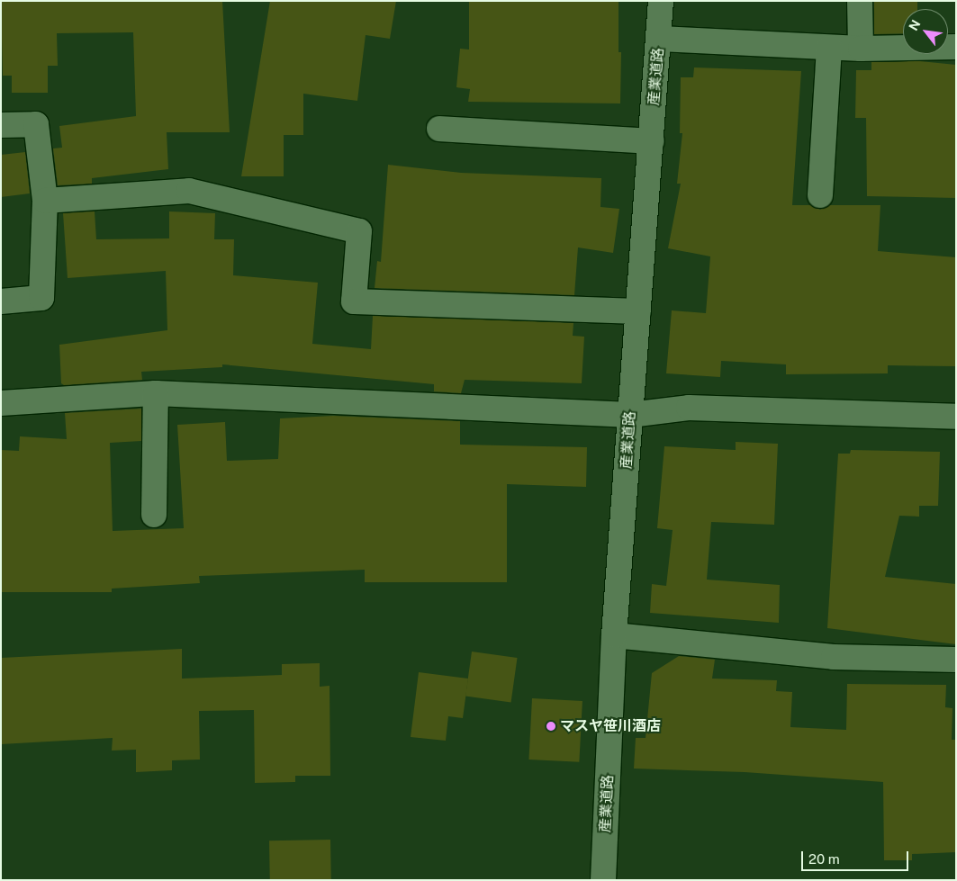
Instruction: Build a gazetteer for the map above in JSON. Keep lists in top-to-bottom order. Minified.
{"streets":{"street":["産業道路"]},"places":["マスヤ笹川酒店"],"scale_bar":"20 m","north":"top left"}
